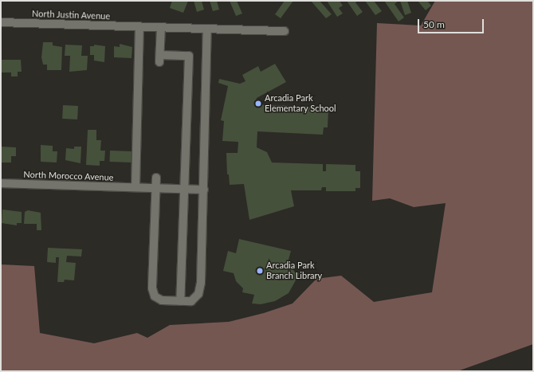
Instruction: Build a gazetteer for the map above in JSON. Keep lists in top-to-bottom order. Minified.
{"streets":{"street":["North Justin Avenue","North Morocco Avenue"]},"places":["Arcadia Park Elementary School","Arcadia Park Branch Library"],"scale_bar":"50 m"}
